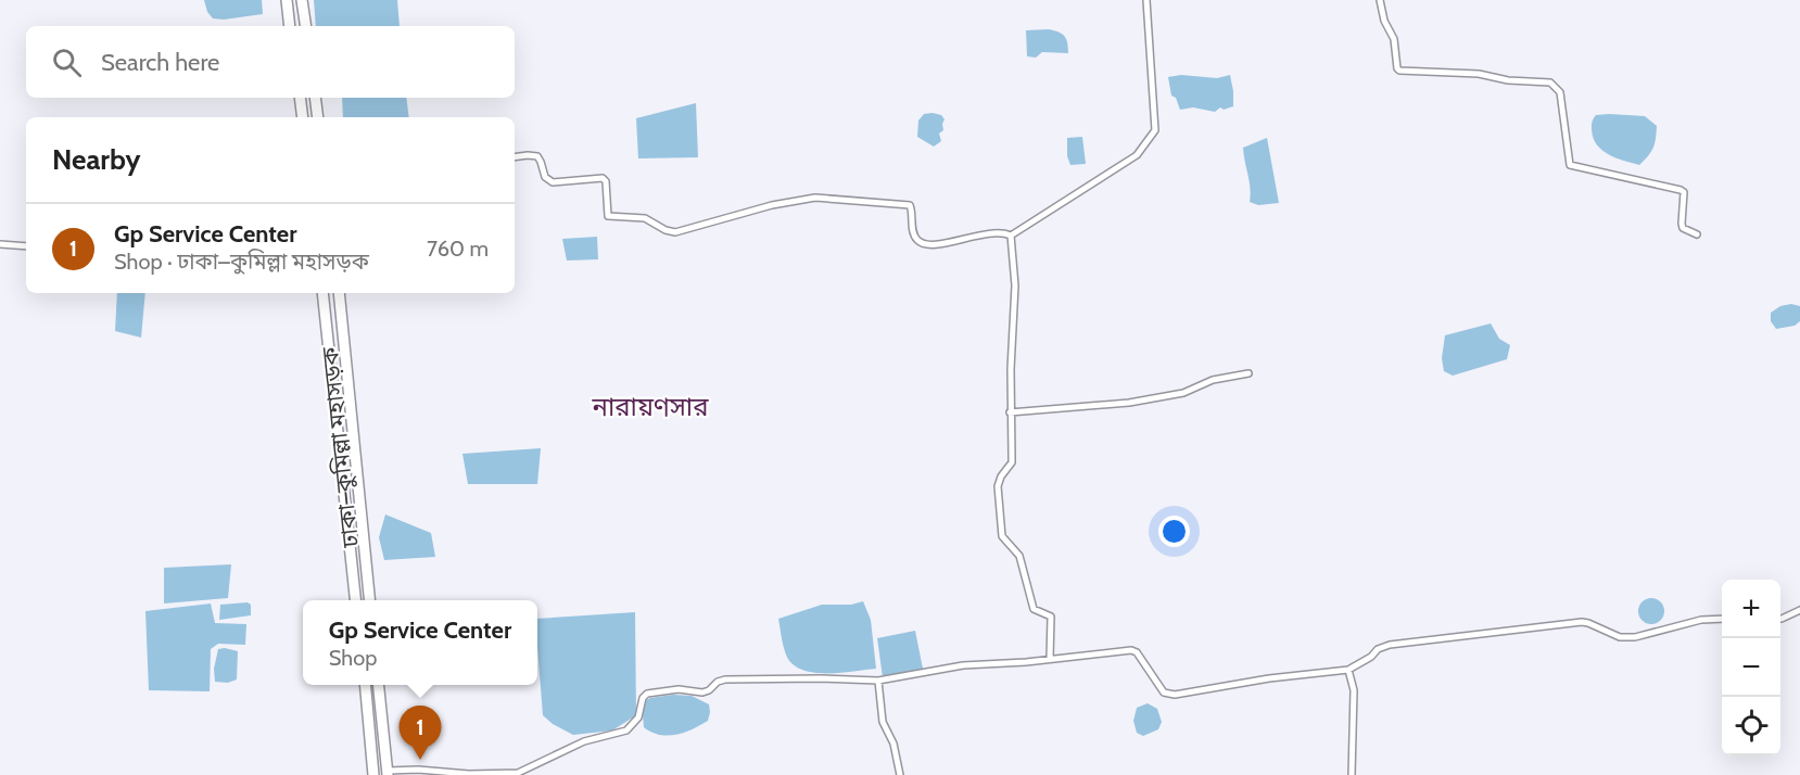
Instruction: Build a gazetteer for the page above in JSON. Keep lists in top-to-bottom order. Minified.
{"streets":{"highway":["ঢাকা–কুমিল্লা মহাসড়ক"]},"districts":["নারায়ণসার"],"page":{"search":"Search here","heading":"Nearby","list":[{"mark":"1","name":"Gp Service Center","note":"Shop · ঢাকা–কুমিল্লা মহাসড়ক","value":"760 m"}],"map_buttons":["+","−"],"popup":["Gp Service Center","Shop"],"pins":"1"}}
